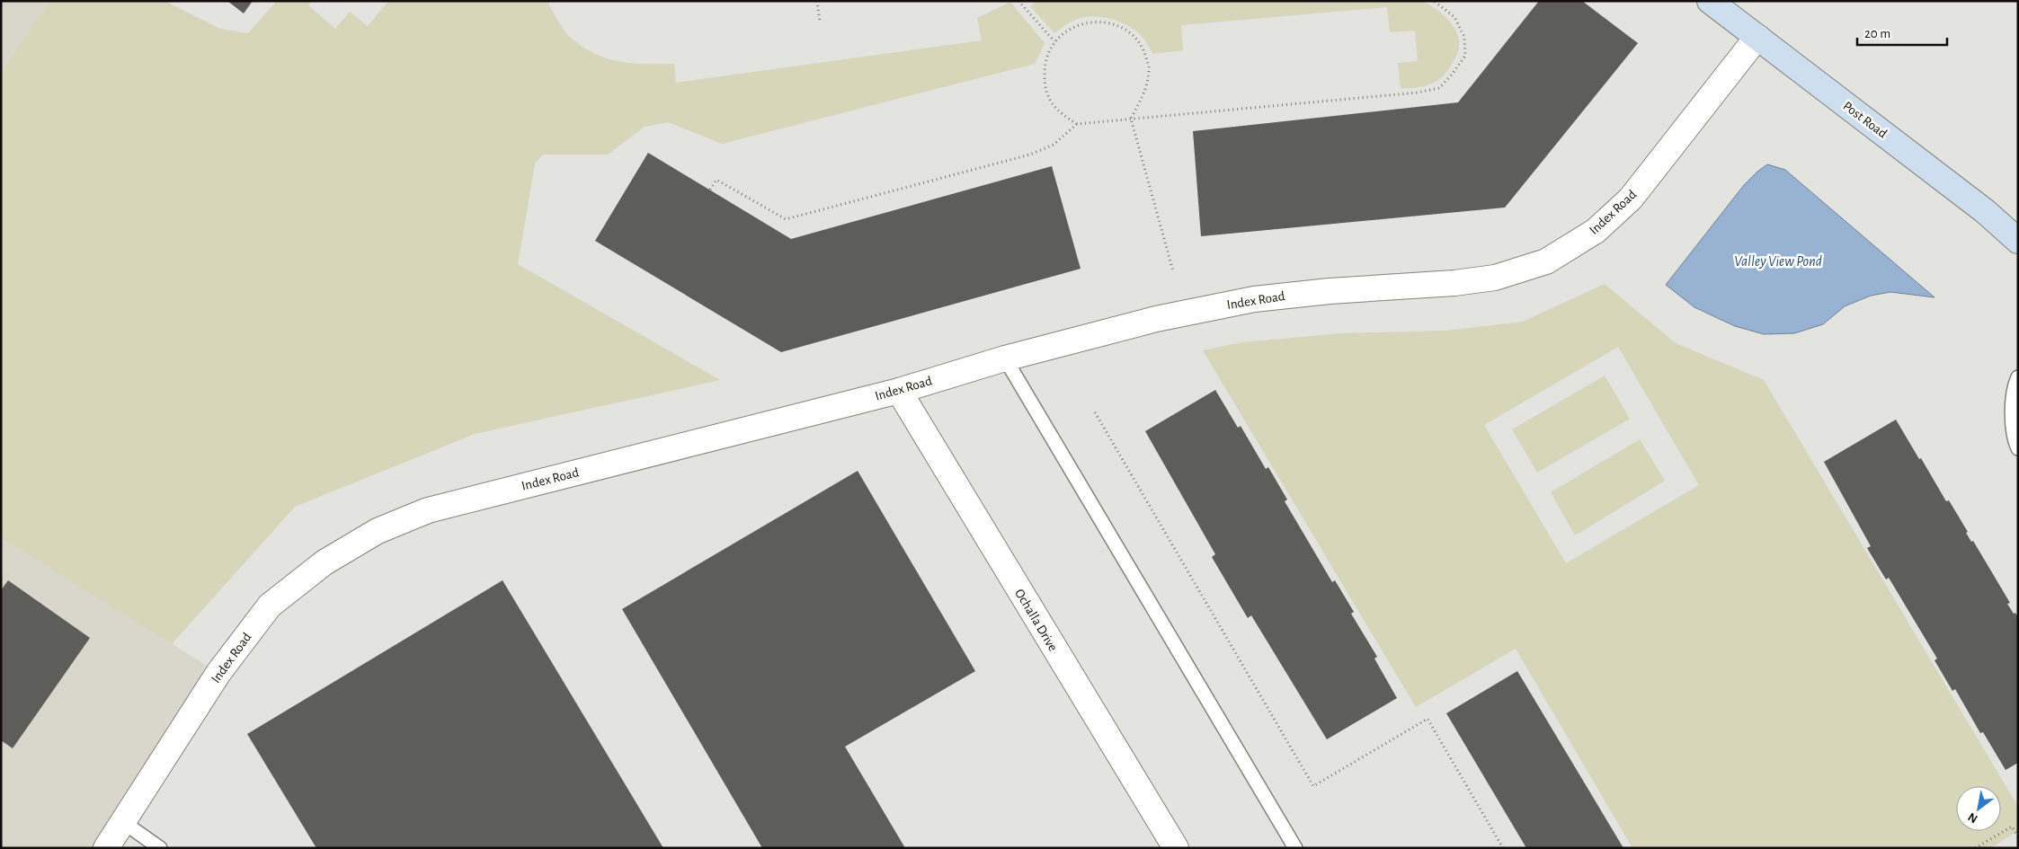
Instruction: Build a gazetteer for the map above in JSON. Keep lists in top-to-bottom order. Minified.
{"streets":{"street":["Post Road","Index Road","Ochalla Drive"]},"crossings":[["Post Road","Index Road"],["Index Road","Ochalla Drive"]],"water":["Valley View Pond"],"scale_bar":"20 m","north":"bottom left"}
